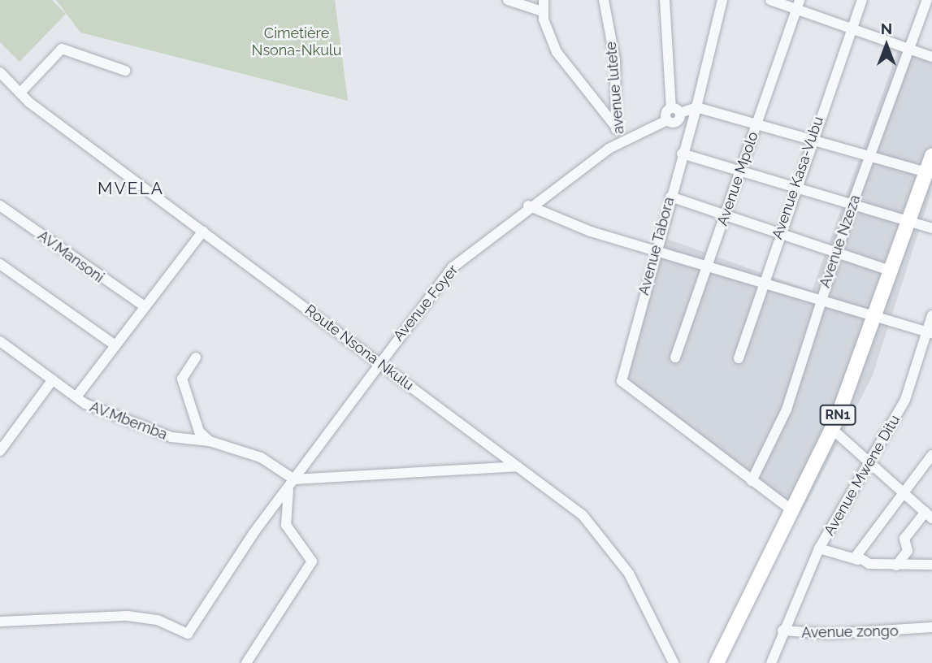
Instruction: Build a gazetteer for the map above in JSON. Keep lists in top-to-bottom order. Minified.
{"streets":{"highway":["RN1"],"street":["avenue lutete","Avenue Kasa-Vubu","Avenue Mpolo","Avenue Nzeza","Avenue Tabora","AV.Mansoni","Avenue Foyer","Route Nsona Nkulu","AV.Mbemba","Avenue Mwene Ditu","Avenue zongo"]},"crossings":[["avenue lutete","Avenue Foyer"],["Avenue Nzeza","Avenue Tabora"],["Avenue Foyer","Route Nsona Nkulu"],["Avenue Foyer","AV.Mbemba"],["Avenue Mwene Ditu","Avenue zongo"]],"districts":["MVELA"],"parks":["Cimetière Nsona-Nkulu"],"north":"top"}
